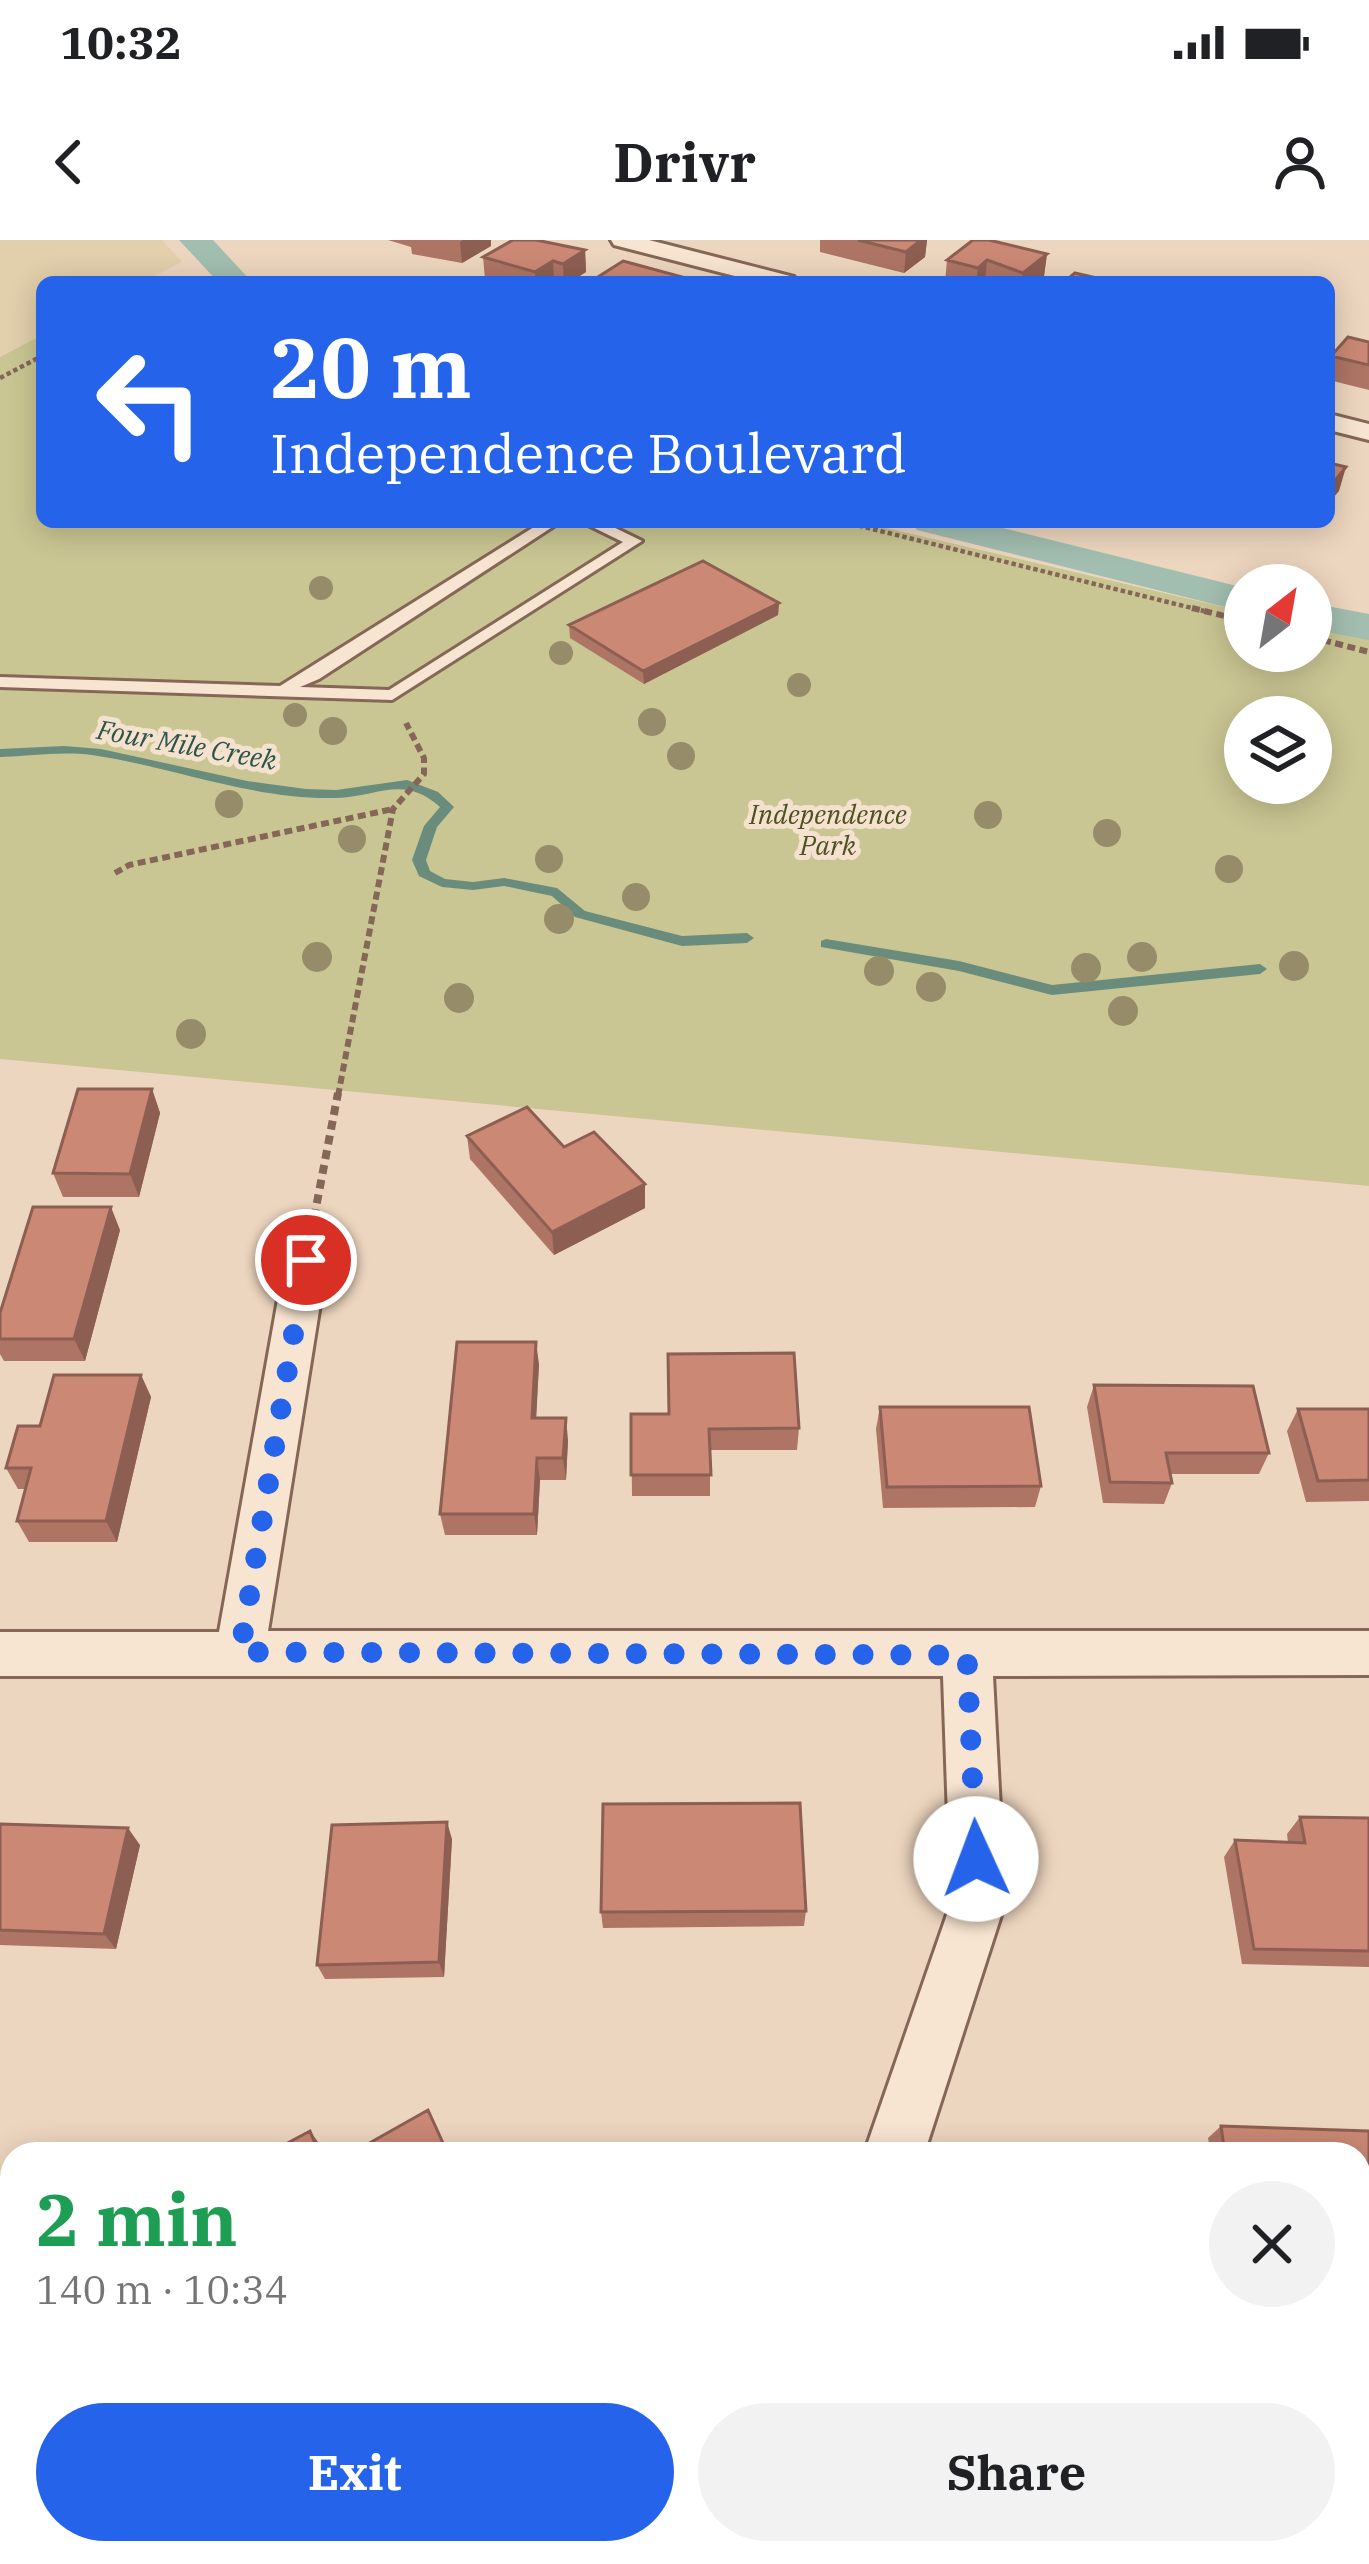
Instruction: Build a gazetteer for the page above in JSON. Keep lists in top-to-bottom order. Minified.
{"water":["Four Mile Creek"],"parks":["Independence Park"],"north":"top right","page":{"status":"10:32","header":"Drivr","turn":["20 m","Independence Boulevard"],"heading":["2 min","140 m · 10:34"],"buttons":["Exit","Share"]}}
